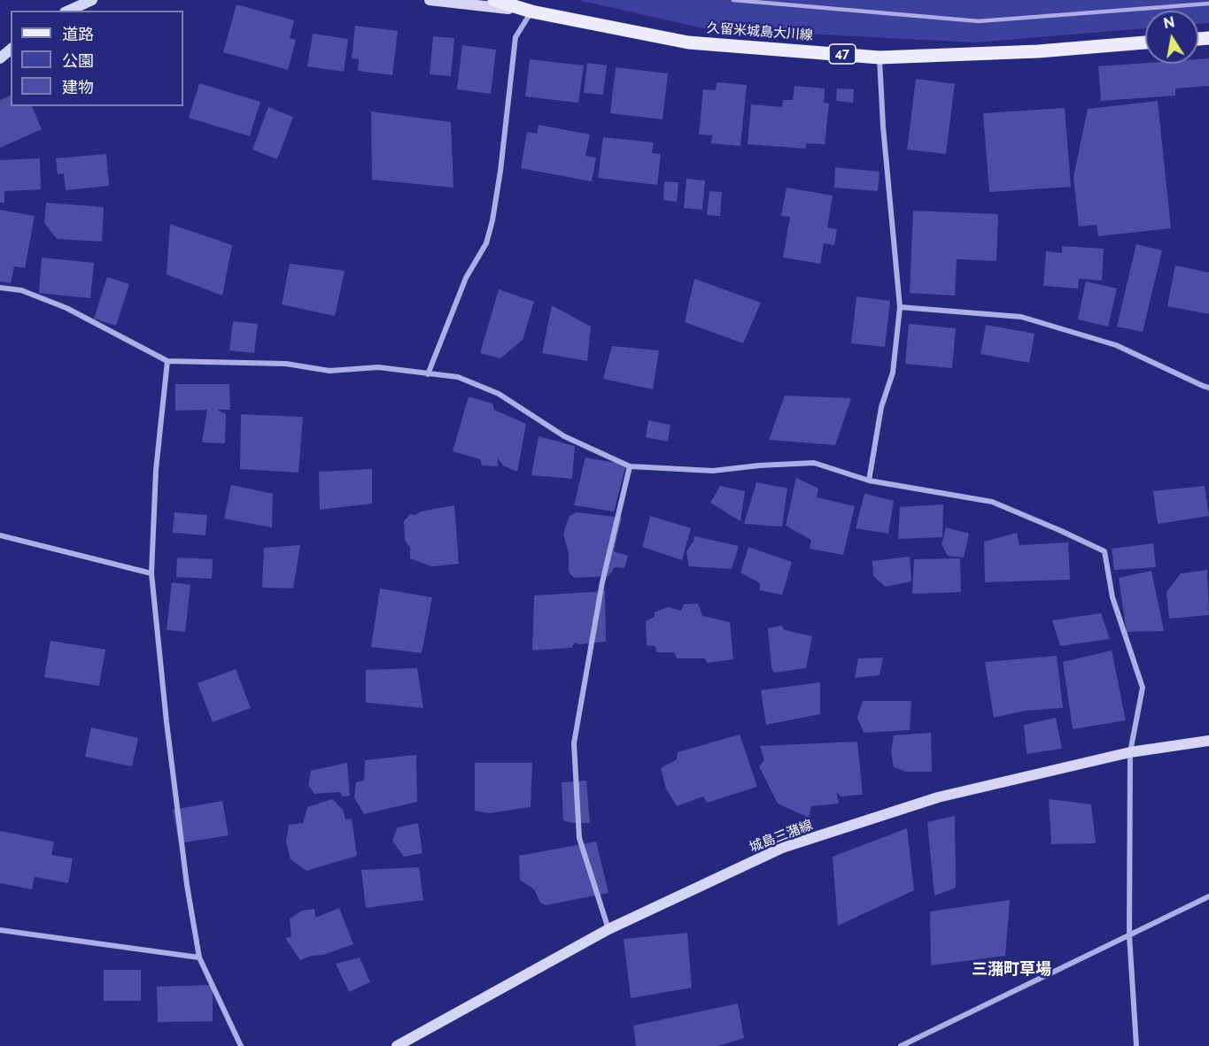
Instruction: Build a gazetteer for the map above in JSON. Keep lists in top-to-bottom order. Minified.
{"streets":{"main road":["久留米城島大川線","47","城島三潴線"]},"districts":["三潴町草場"],"legend":["道路","公園","建物"],"north":"top"}
